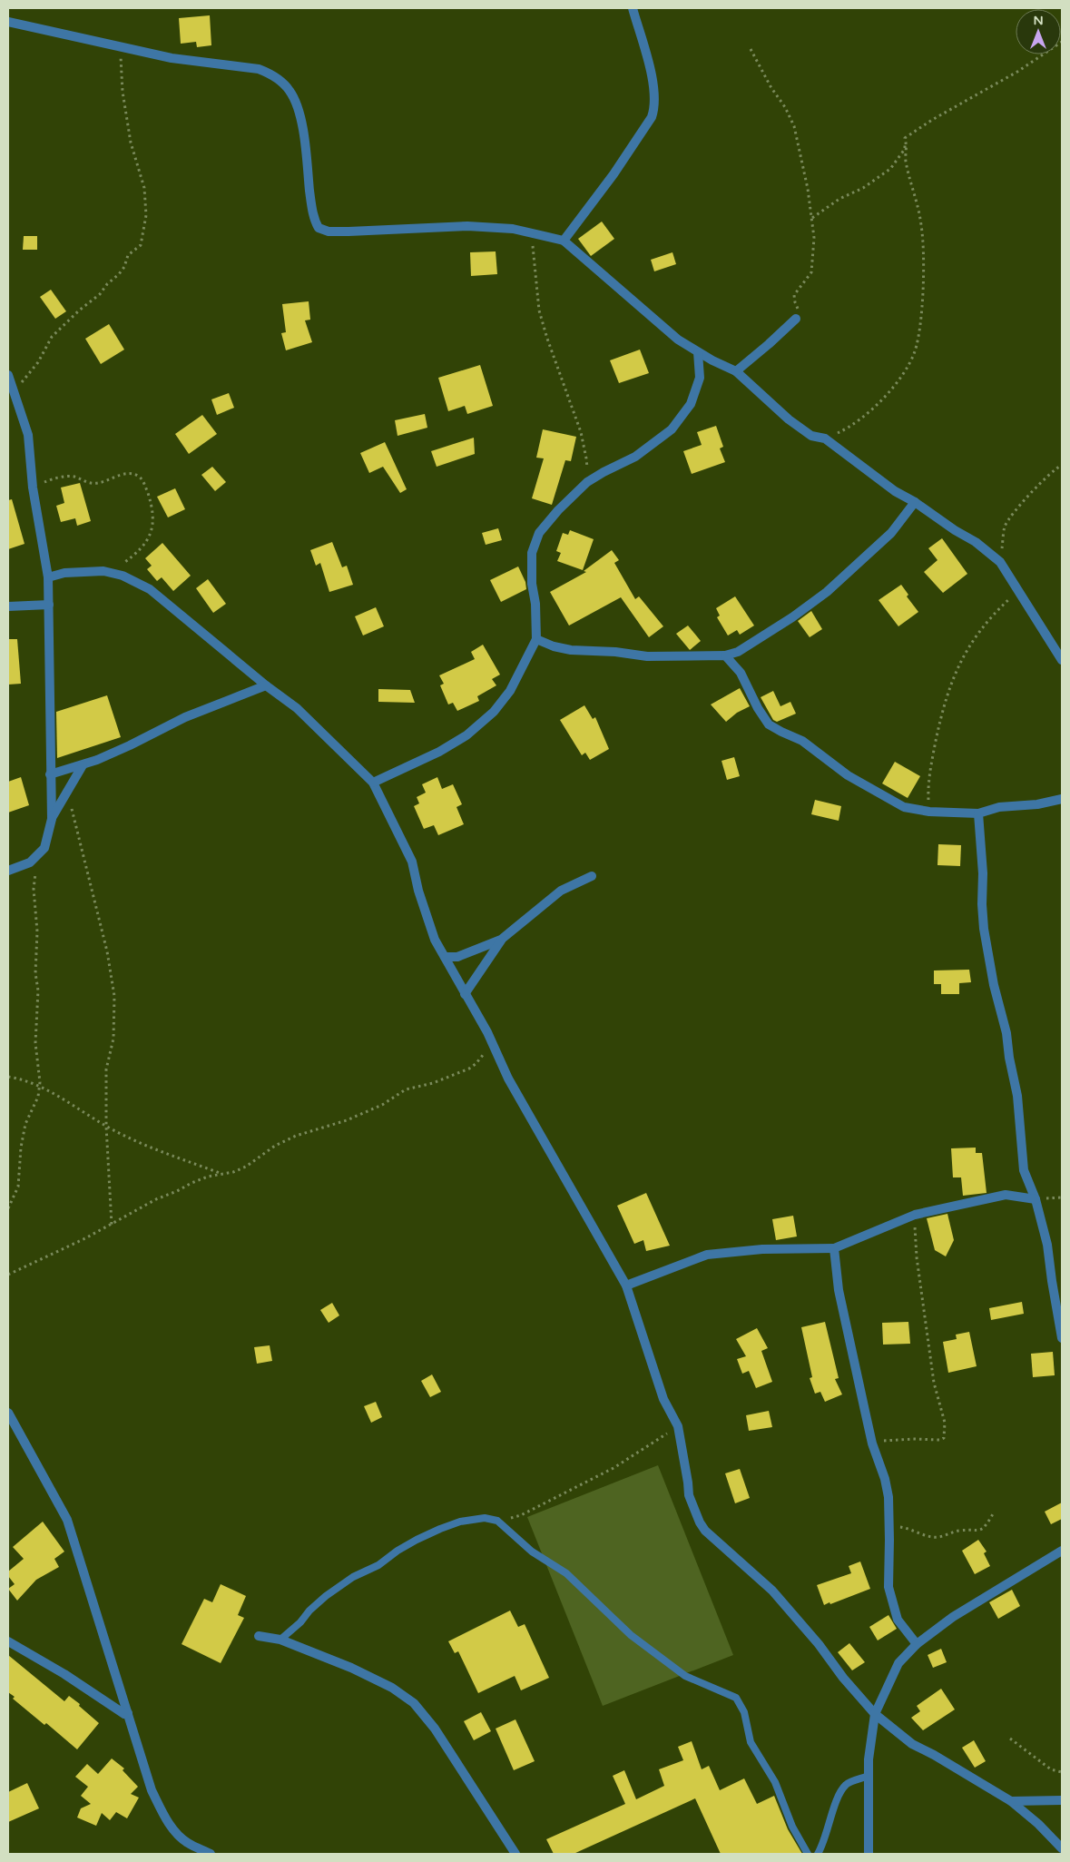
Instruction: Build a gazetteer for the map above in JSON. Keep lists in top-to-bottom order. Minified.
{"north":"top"}
